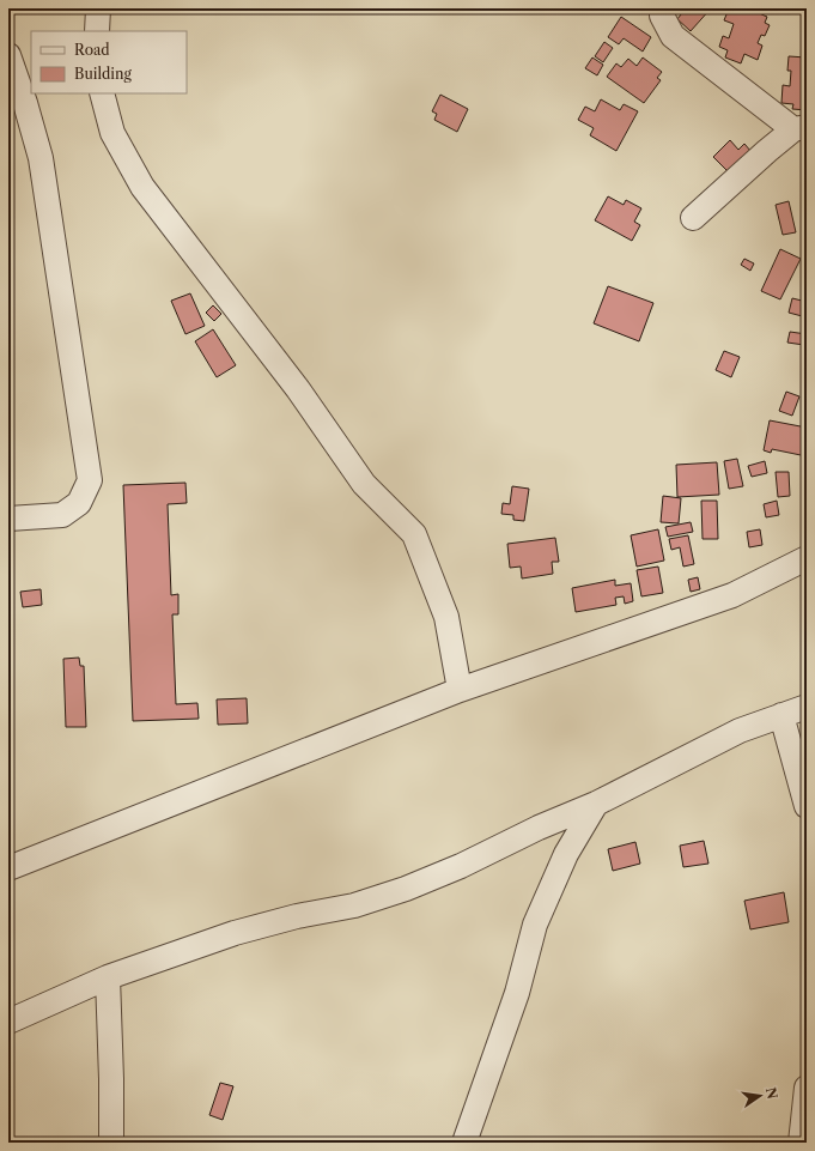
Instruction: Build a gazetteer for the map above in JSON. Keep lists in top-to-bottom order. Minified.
{"legend":["Road","Building"],"north":"right"}
